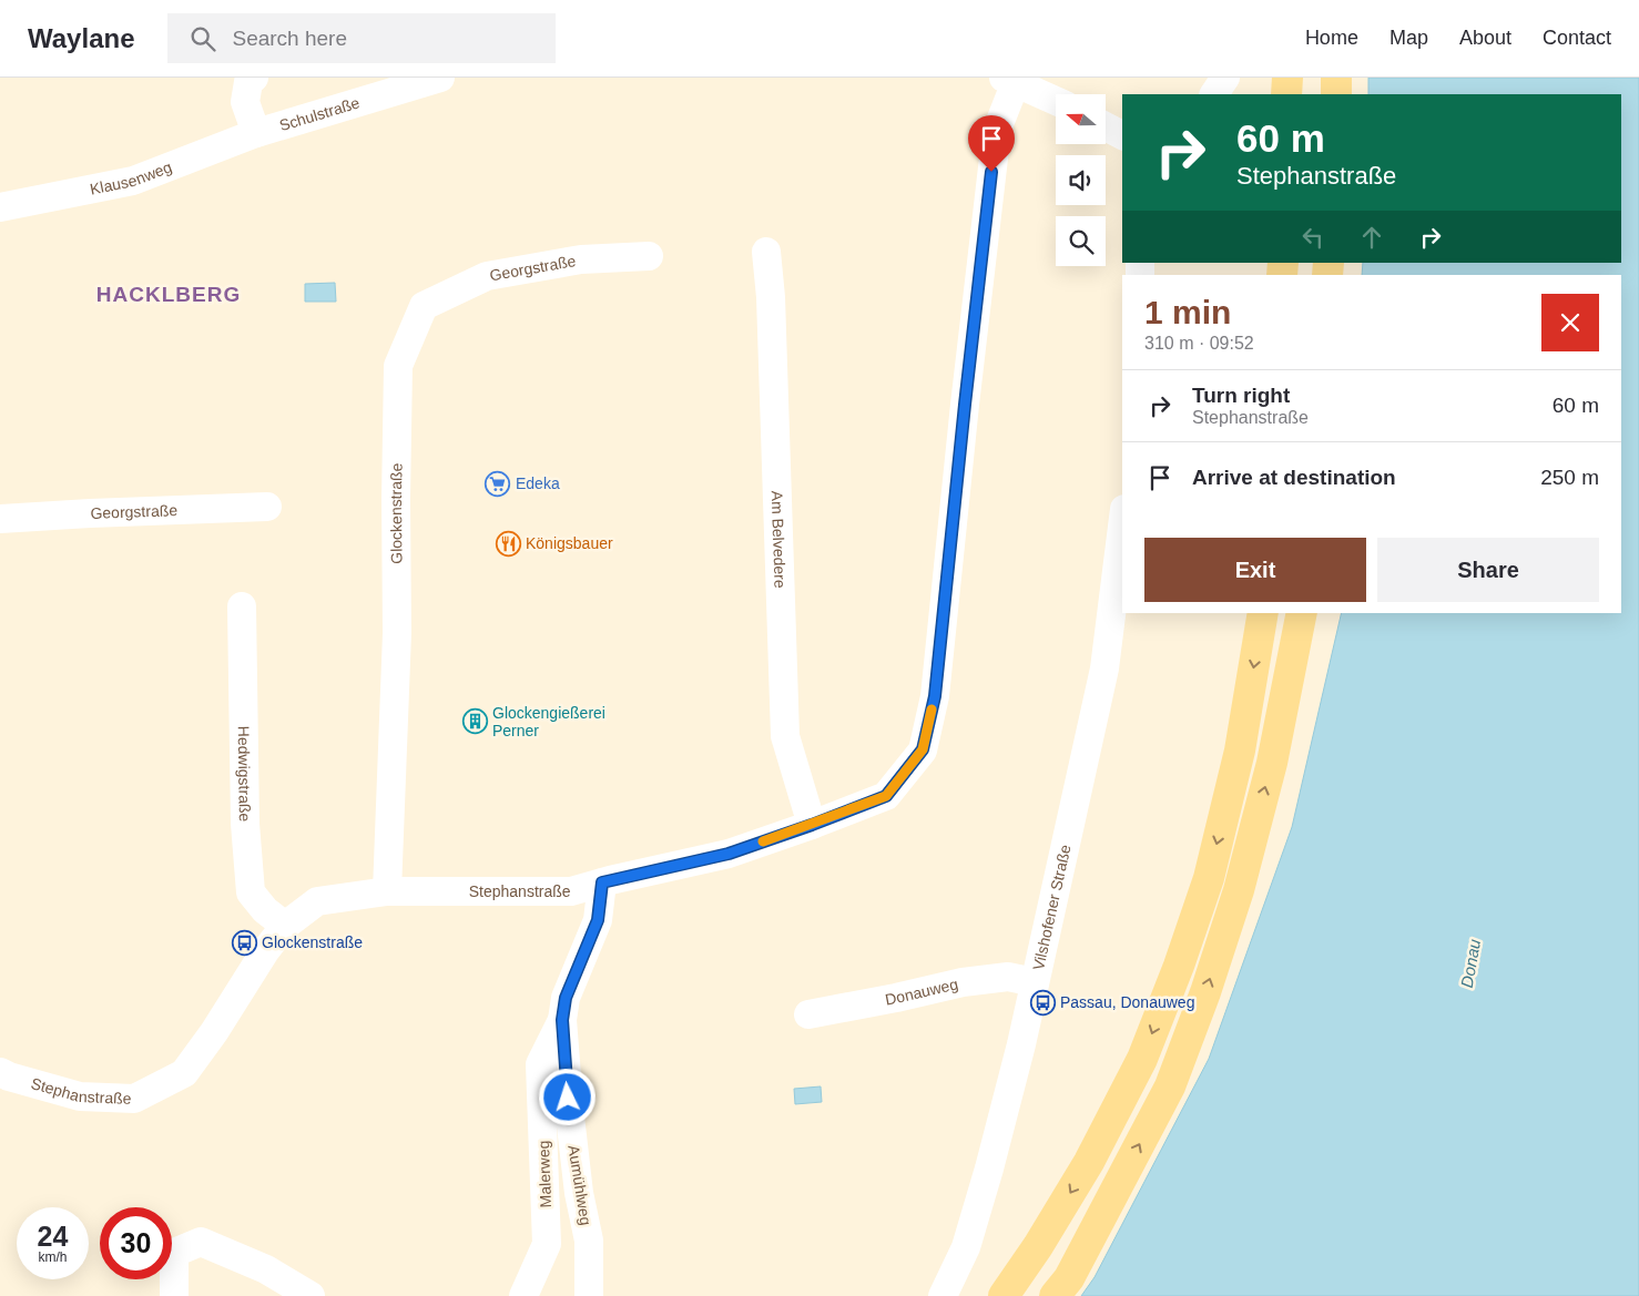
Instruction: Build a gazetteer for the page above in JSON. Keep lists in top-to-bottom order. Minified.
{"streets":{"street":["Schulstraße","Klausenweg","Georgstraße","Glockenstraße","Am Belvedere","Hedwigstraße","Stephanstraße","Vilshofener Straße","Donauweg","Malerweg","Aumühlweg"]},"crossings":[["Schulstraße","Klausenweg"],["Georgstraße","Glockenstraße"],["Glockenstraße","Stephanstraße"],["Am Belvedere","Stephanstraße"],["Hedwigstraße","Stephanstraße"],["Stephanstraße","Aumühlweg"],["Vilshofener Straße","Donauweg"],["Malerweg","Aumühlweg"]],"districts":["HACKLBERG"],"water":["Donau"],"places":{"supermarket":["Edeka"],"restaurant":["Königsbauer"],"building":["Glockengießerei Perner"],"bus stop":["Glockenstraße","Passau, Donauweg"]},"north":"left","page":{"header":"Waylane","search":"Search here","nav":["Home","Map","About","Contact"],"turn":["60 m","Stephanstraße"],"heading":["1 min","310 m · 09:52"],"list":[{"name":"Turn right","note":"Stephanstraße","value":"60 m"},{"name":"Arrive at destination","value":"250 m"}],"buttons":["Exit","Share"],"speed":"24 km/h","limit":"30"}}
